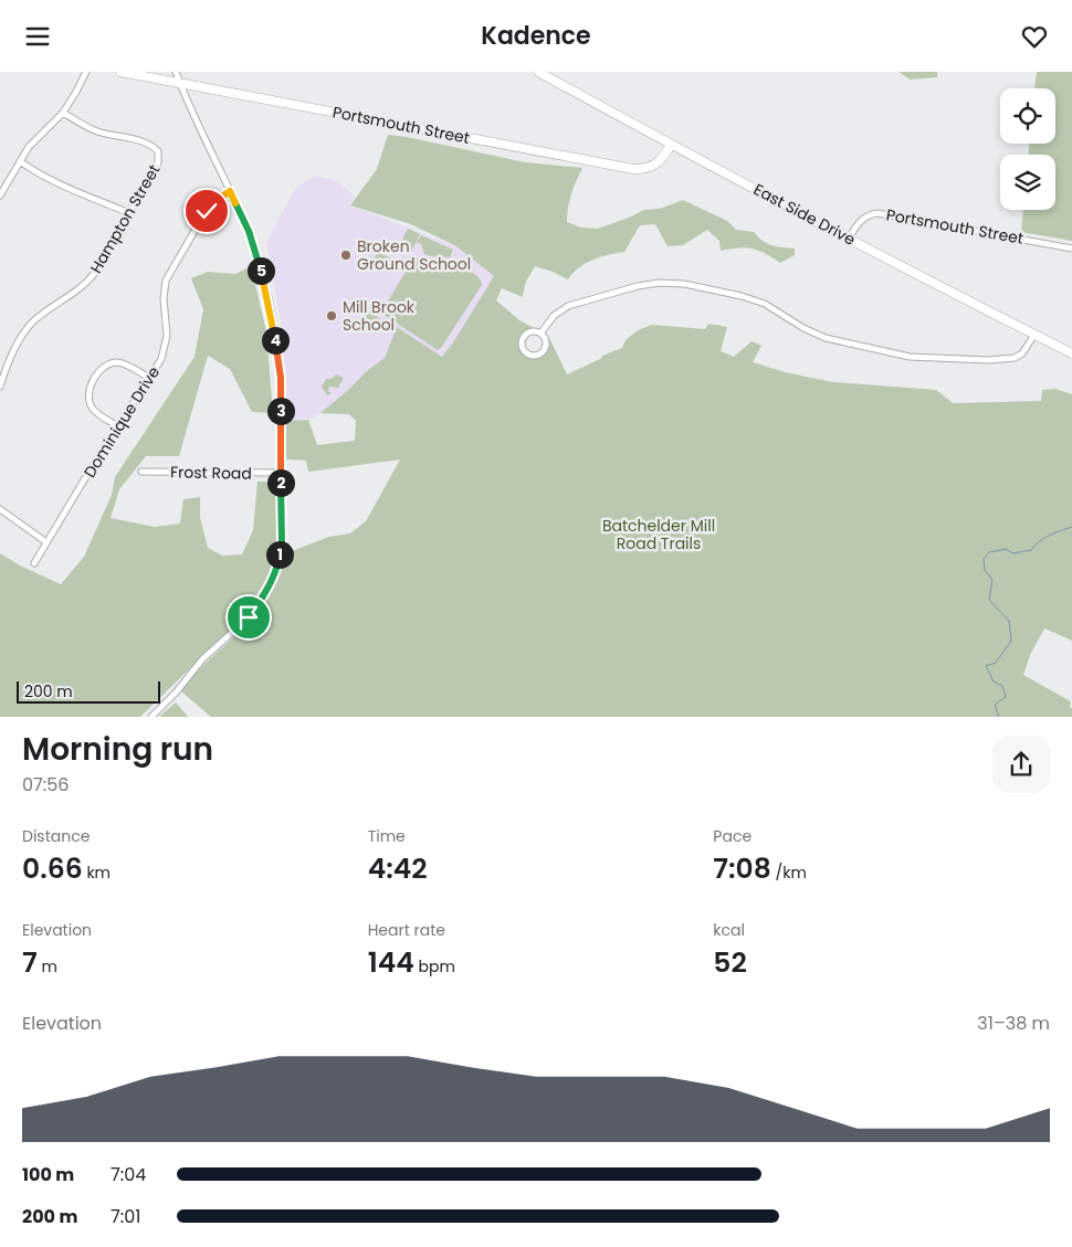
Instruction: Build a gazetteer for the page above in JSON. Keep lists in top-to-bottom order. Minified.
{"streets":{"main road":["Portsmouth Street","East Side Drive"],"street":["Hampton Street","Dominique Drive","Frost Road"]},"crossings":[["Portsmouth Street","East Side Drive"]],"parks":["Batchelder Mill Road Trails"],"places":["Broken Ground School","Mill Brook School"],"scale_bar":"200 m","page":{"header":"Kadence","pins":["5","4","3","2","1"],"scale":"200 m","heading":["Morning run","07:56"],"stats":[["Distance","0.66 km"],["Time","4:42"],["Pace","7:08 /km"],["Elevation","7 m"],["Heart rate","144 bpm"],["kcal","52"]],"chart":["Elevation","31–38 m"],"list":[{"name":"100 m","note":"7:04"},{"name":"200 m","note":"7:01"}]}}
